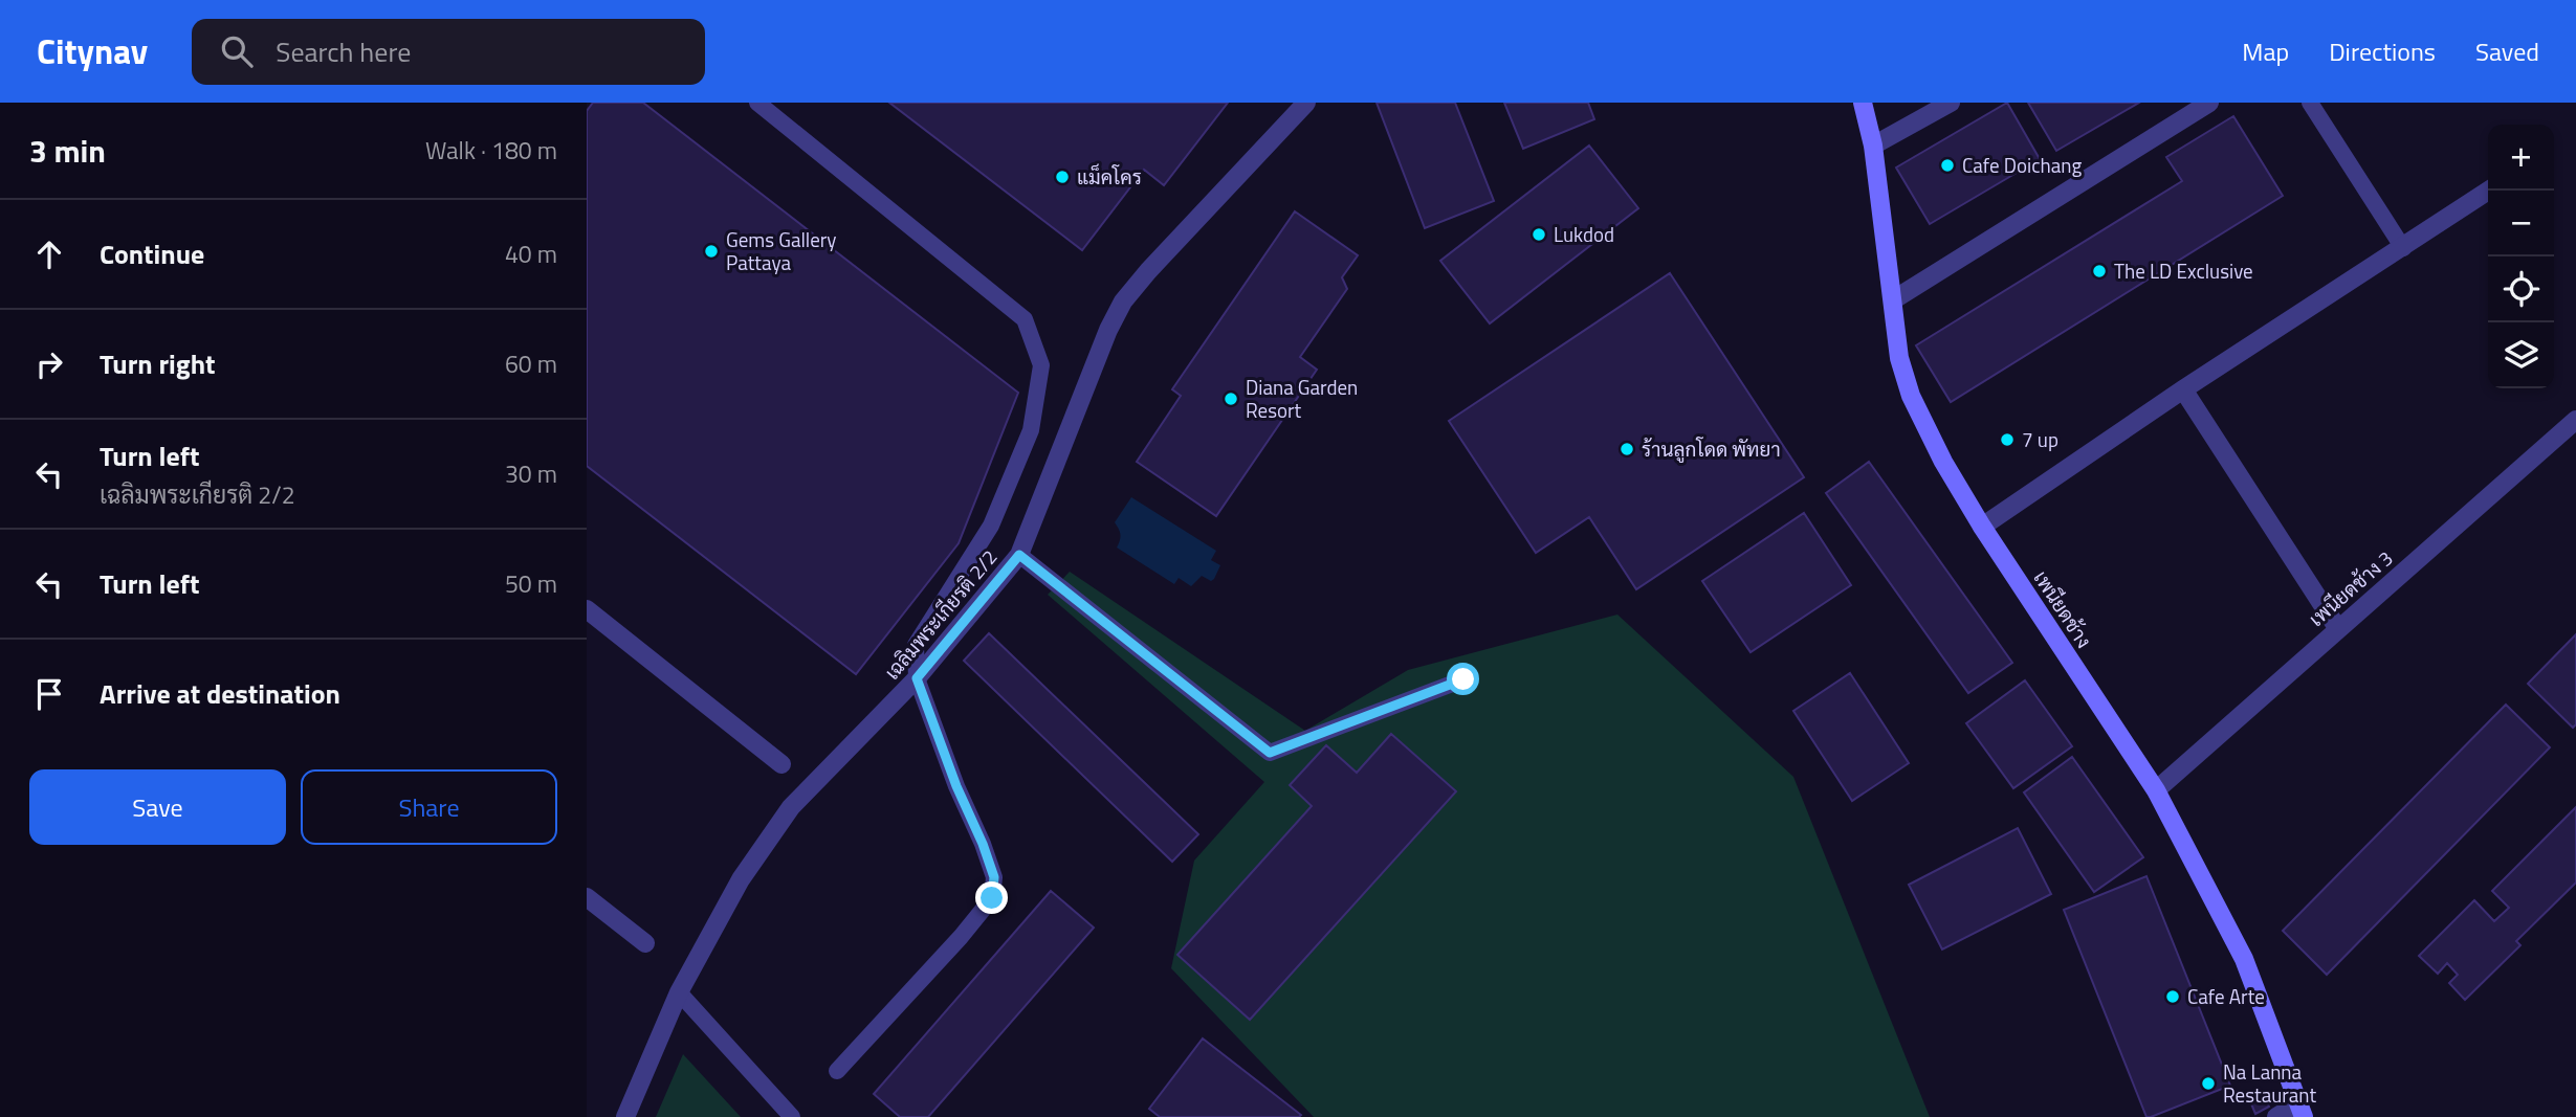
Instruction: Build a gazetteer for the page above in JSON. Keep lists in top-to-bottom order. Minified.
{"streets":{"street":["เพนียดช้าง 3","เพนียดช้าง","เฉลิมพระเกียรติ 2/2"]},"crossings":[["เพนียดช้าง 3","เพนียดช้าง"]],"places":["Cafe Doichang","แม็คโคร","Lukdod","Gems Gallery Pattaya","The LD Exclusive","Diana Garden Resort","7 up","ร้านลูกโดด พัทยา","Cafe Arte","Na Lanna Restaurant"],"page":{"header":"Citynav","search":"Search here","nav":["Map","Directions","Saved"],"heading":["3 min","Walk · 180 m"],"map_buttons":["+","−"],"list":[["Continue","40 m"],["Turn right","60 m"],["Turn left","เฉลิมพระเกียรติ 2/2","30 m"],["Turn left","50 m"],"Arrive at destination"],"buttons":["Save","Share"]}}
